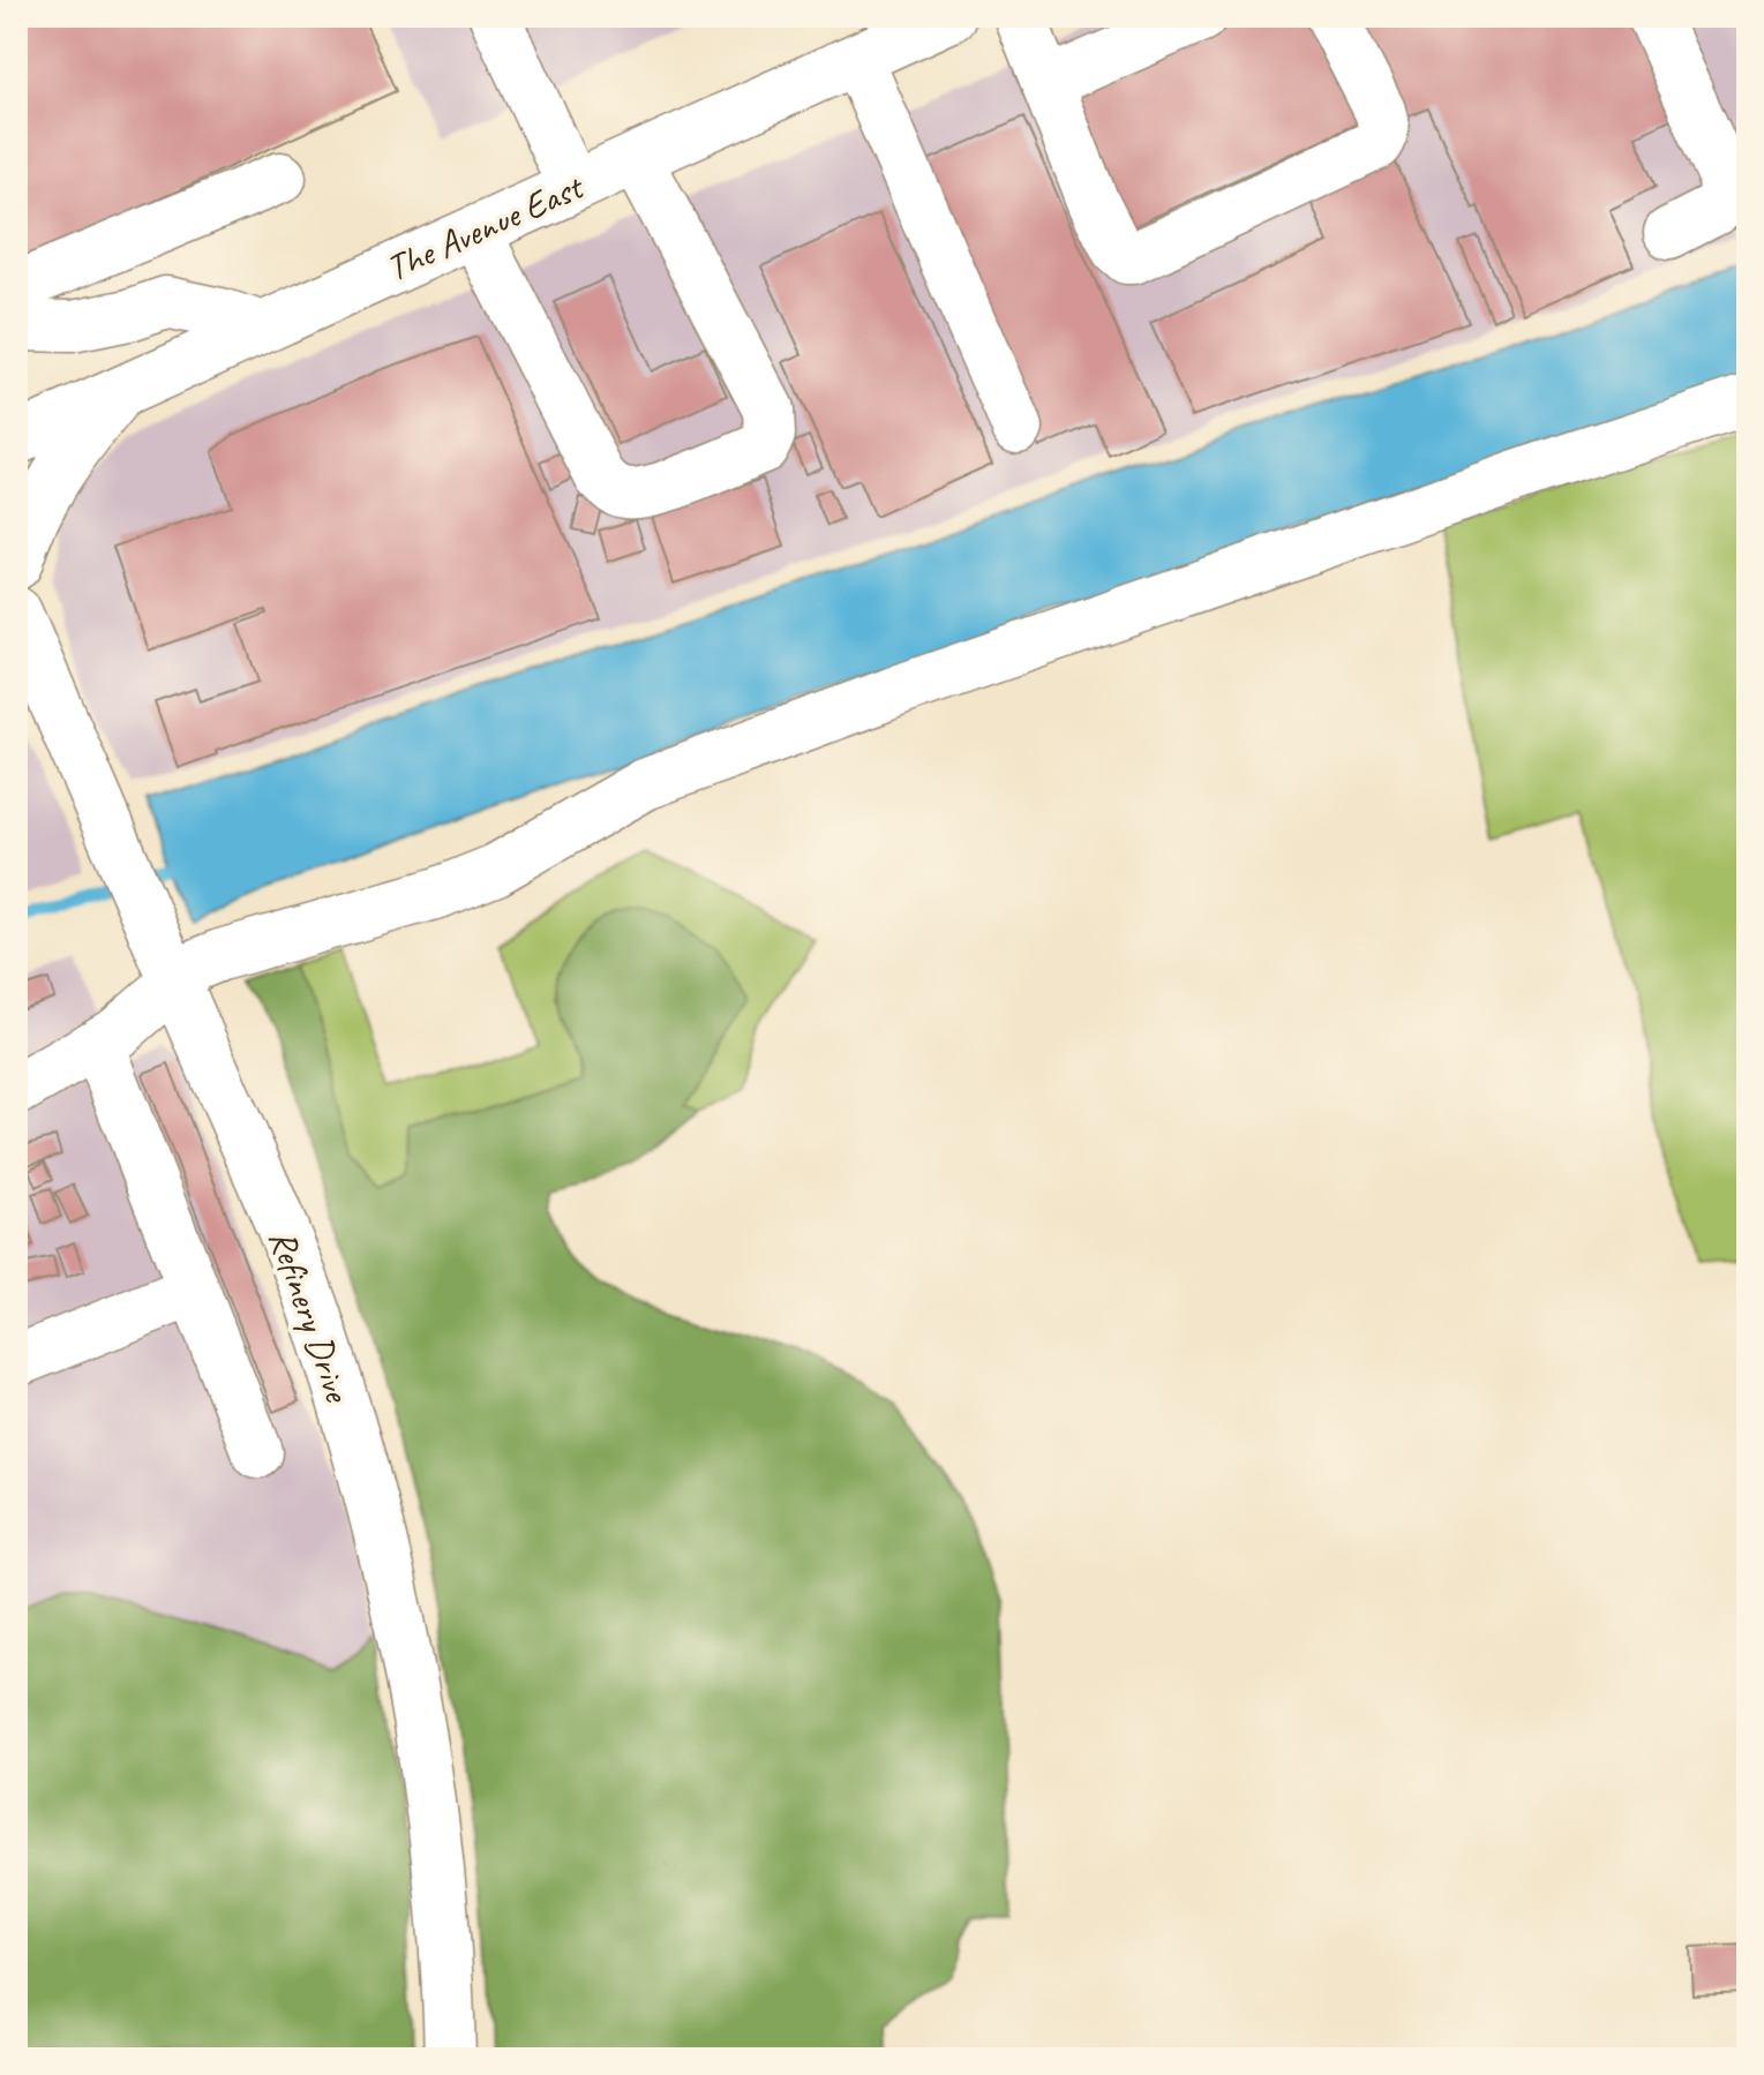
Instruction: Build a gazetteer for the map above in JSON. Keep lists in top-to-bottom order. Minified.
{"streets":{"street":["The Avenue East","Refinery Drive"]}}
